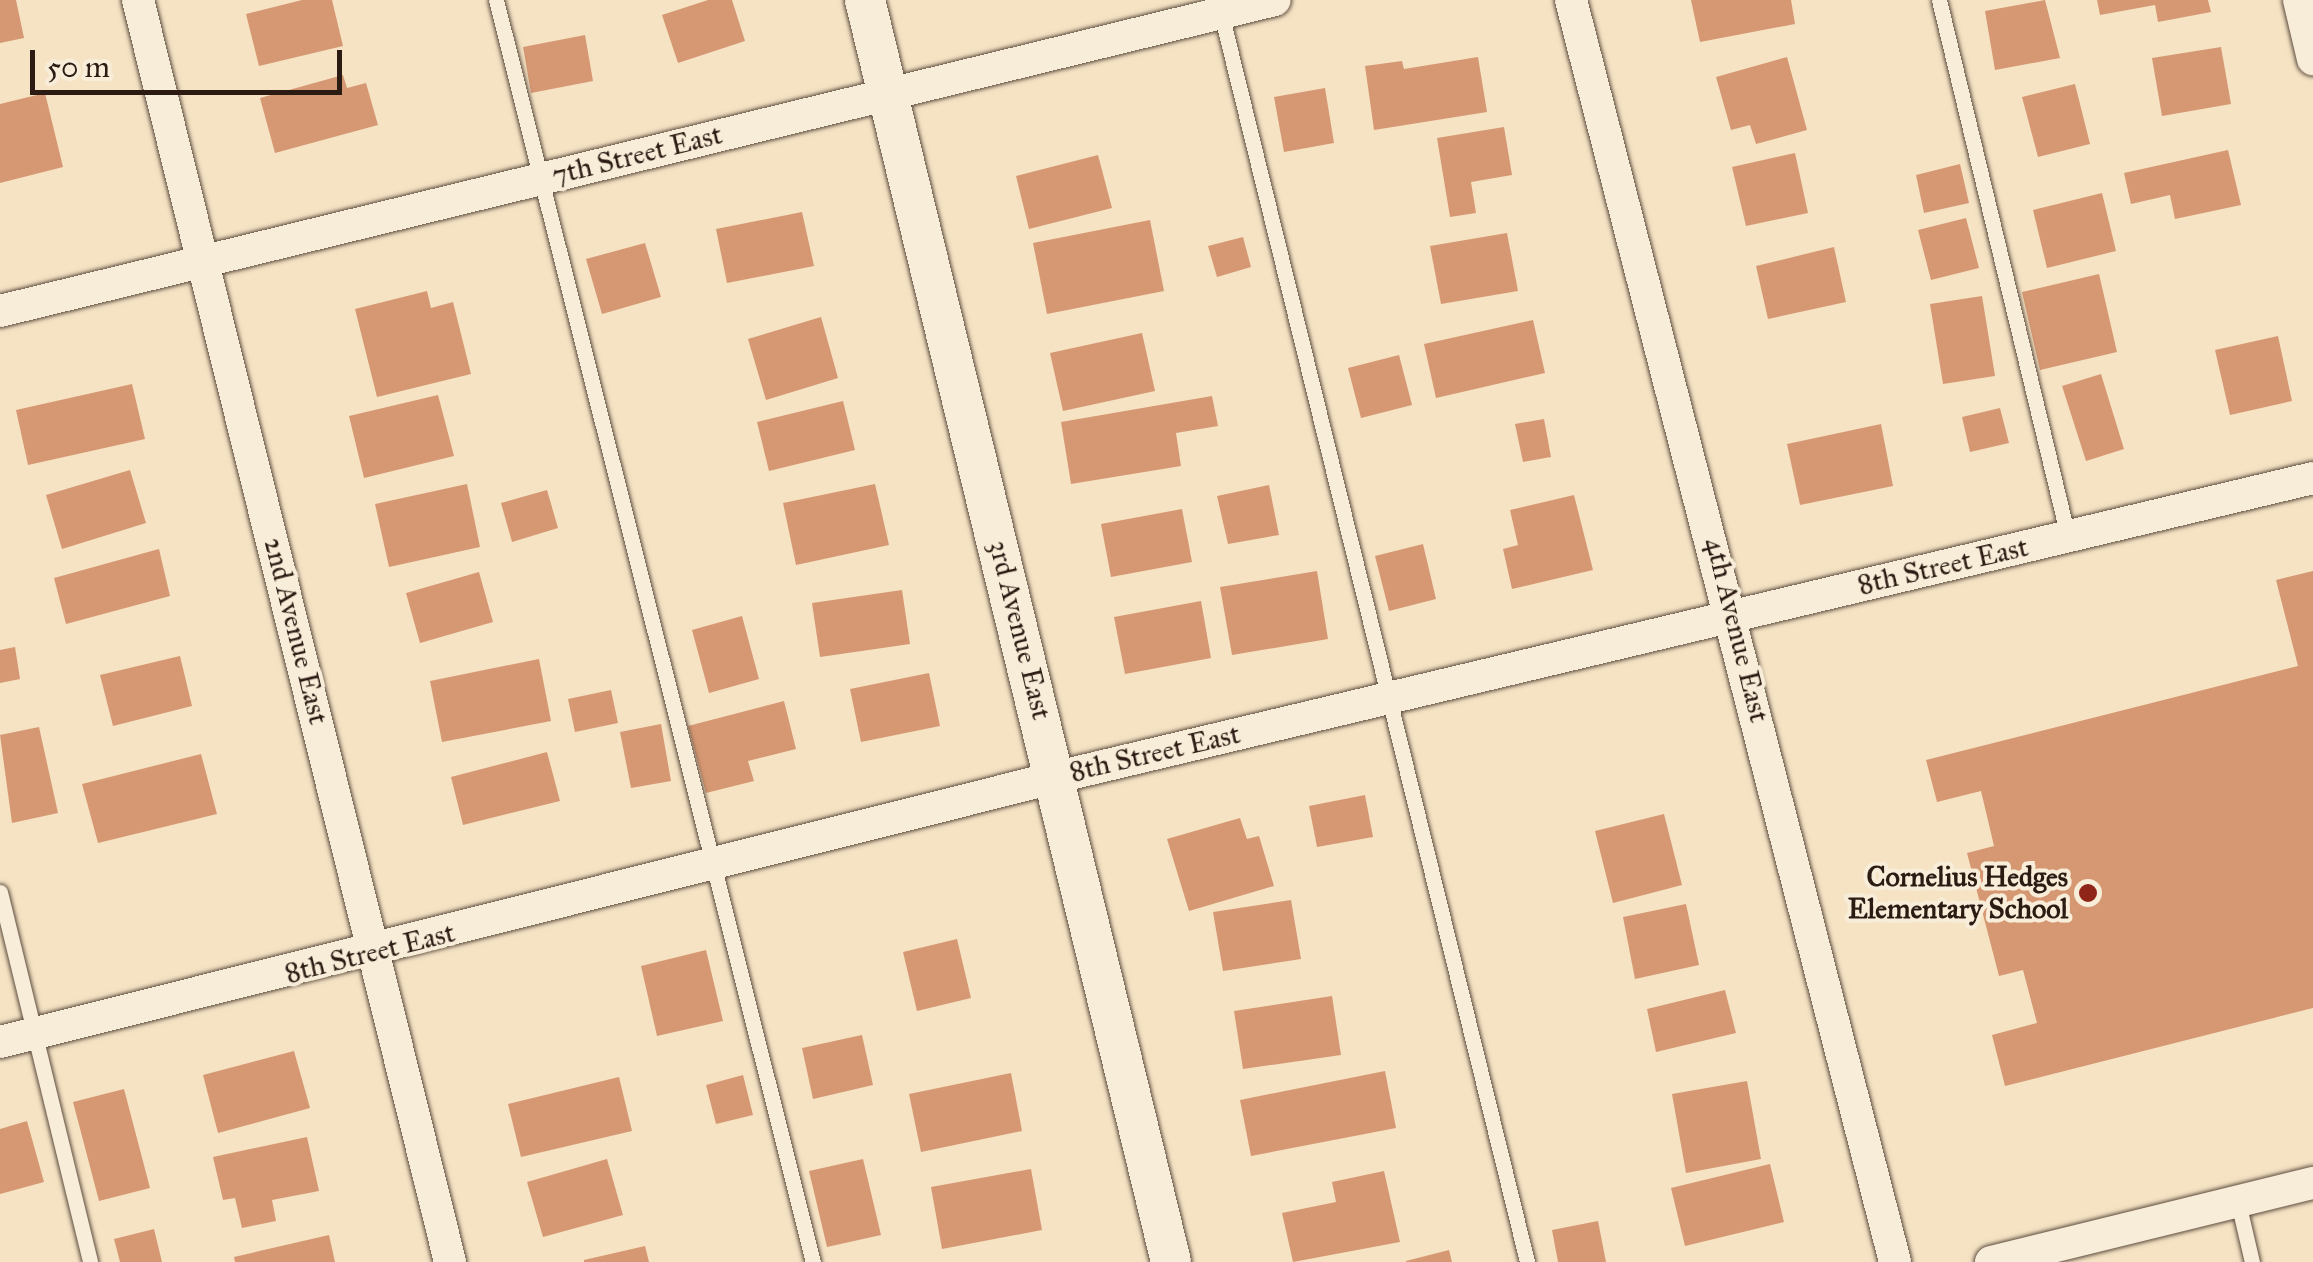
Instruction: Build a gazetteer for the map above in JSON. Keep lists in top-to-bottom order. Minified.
{"streets":{"street":["7th Street East","8th Street East","3rd Avenue East","4th Avenue East","2nd Avenue East"]},"crossings":[["7th Street East","3rd Avenue East"],["7th Street East","2nd Avenue East"],["8th Street East","3rd Avenue East"],["8th Street East","4th Avenue East"],["8th Street East","2nd Avenue East"]],"places":["Cornelius Hedges Elementary School"],"scale_bar":"50 m"}
